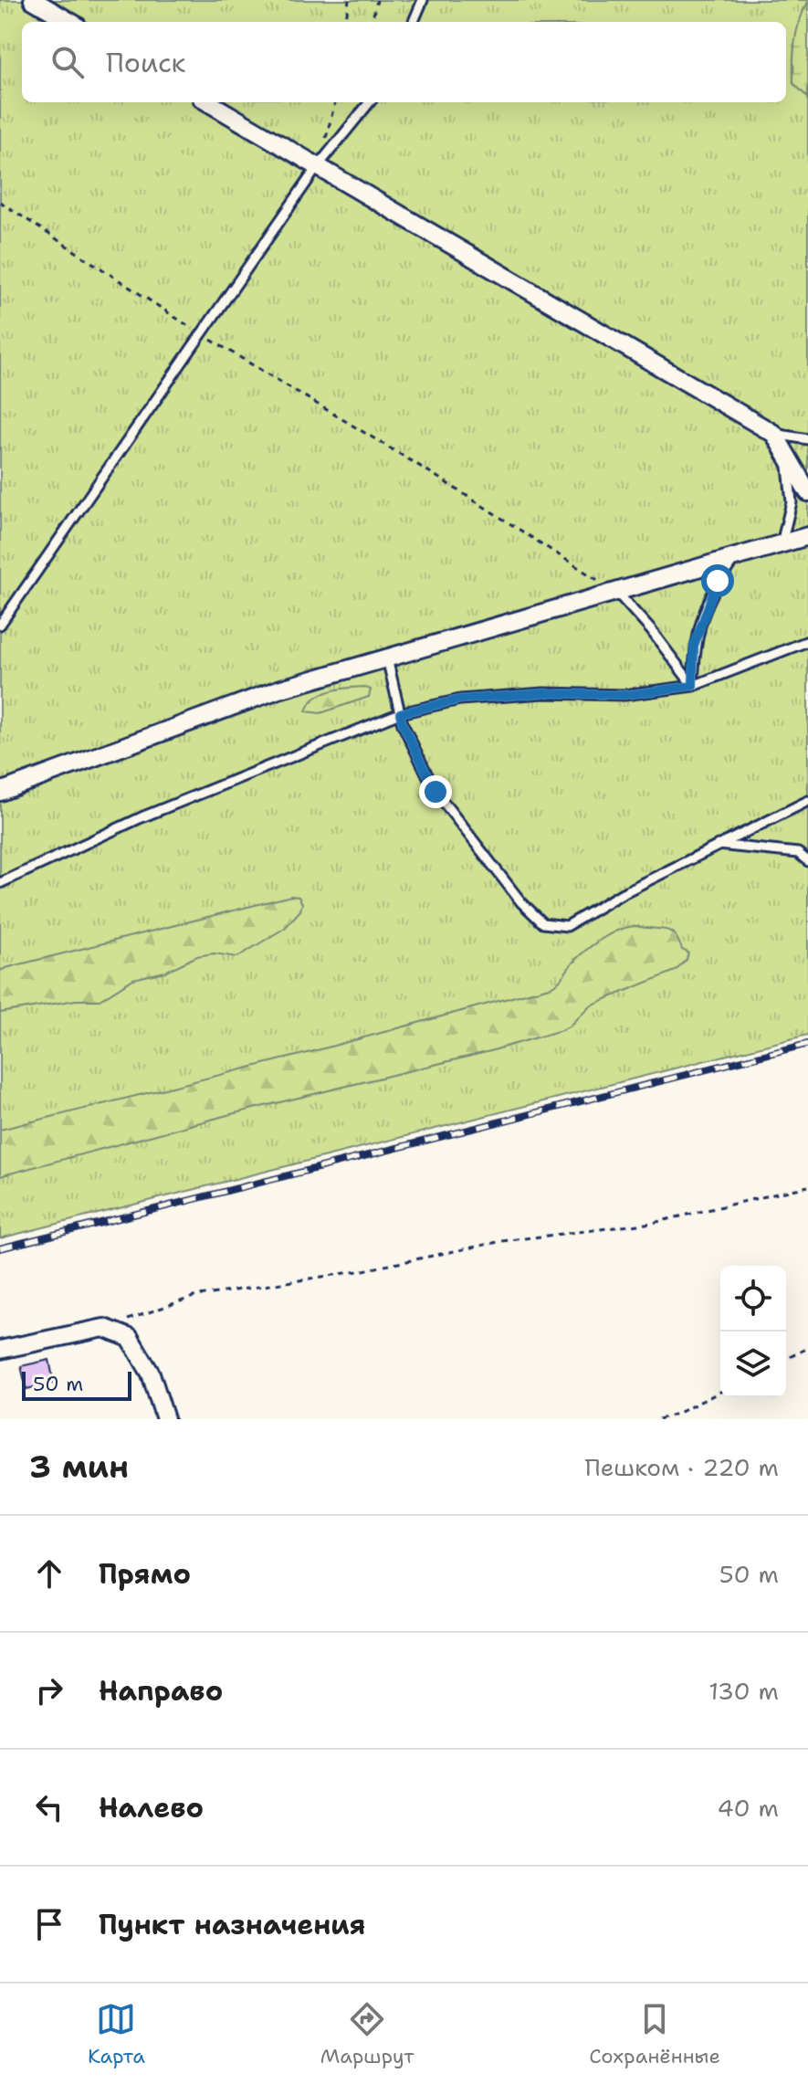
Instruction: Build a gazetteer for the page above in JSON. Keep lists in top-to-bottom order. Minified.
{"scale_bar":"50 m","page":{"search":"Поиск","scale":"50 m","heading":["3 мин","Пешком · 220 m"],"list":[["Прямо","50 m"],["Направо","130 m"],["Налево","40 m"],"Пункт назначения"],"nav":["Карта","Маршрут","Сохранённые"]}}
